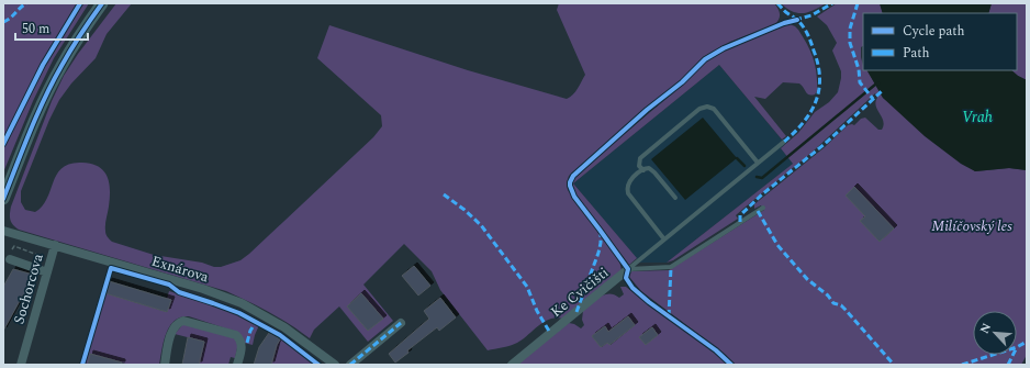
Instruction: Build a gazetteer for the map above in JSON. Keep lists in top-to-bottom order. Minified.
{"streets":{"street":["Exnárova","Sochorcova","Ke Cvičišti"]},"crossings":[["Exnárova","Sochorcova"]],"water":["Vrah"],"parks":["Milíčovský les"],"legend":["Cycle path","Path"],"scale_bar":"50 m","north":"top left"}
